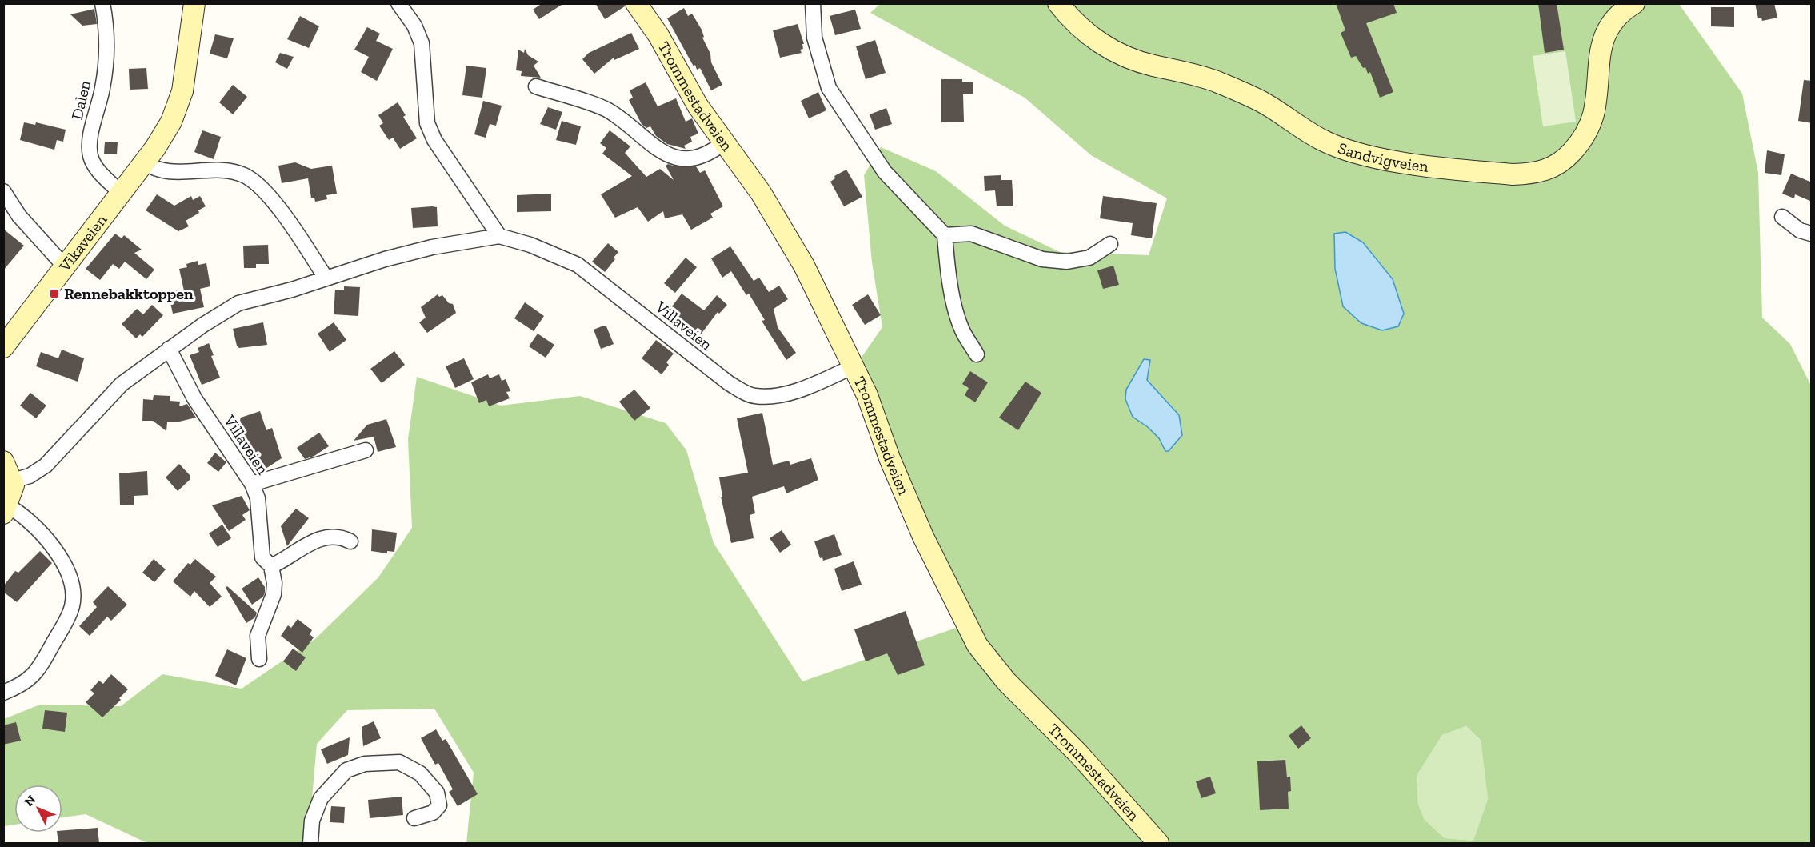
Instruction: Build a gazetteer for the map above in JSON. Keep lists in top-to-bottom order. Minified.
{"streets":{"main road":["Trommestadveien","Sandvigveien","Vikaveien"],"street":["Dalen","Villaveien"]},"crossings":[["Trommestadveien","Villaveien"],["Dalen","Vikaveien"]],"places":{"transit":["Rennebakktoppen"]},"north":"top left"}
